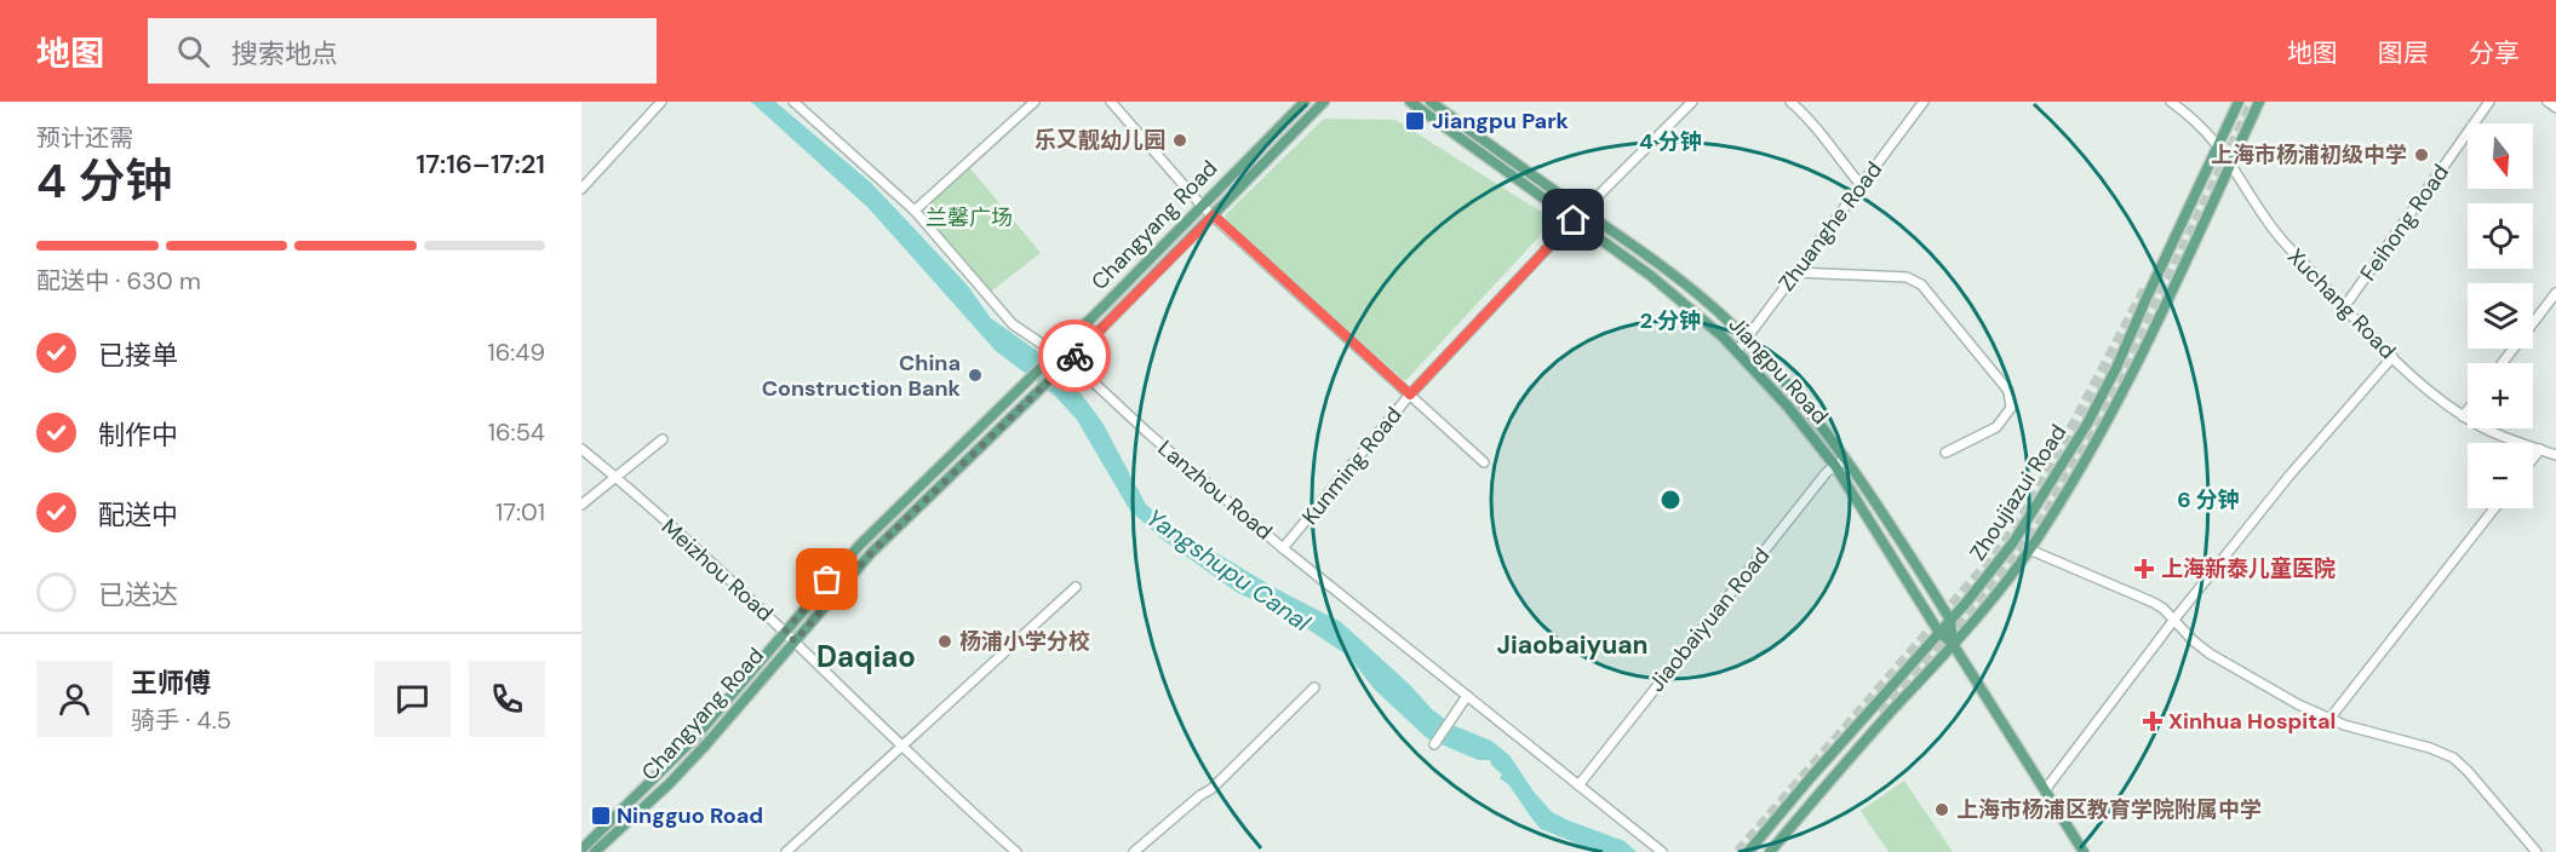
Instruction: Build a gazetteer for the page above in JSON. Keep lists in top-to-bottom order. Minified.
{"streets":{"main road":["Changyang Road","Jiangpu Road","Zhoujiazui Road"],"street":["Feihong Road","Zhuanghe Road","Xuchang Road","Kunming Road","Lanzhou Road","Meizhou Road","Jiaobaiyuan Road"]},"crossings":[["Feihong Road","Xuchang Road"],["Changyang Road","Lanzhou Road"],["Changyang Road","Meizhou Road"],["Zhuanghe Road","Jiangpu Road"],["Xuchang Road","Zhoujiazui Road"],["Jiangpu Road","Kunming Road"],["Jiangpu Road","Zhoujiazui Road"],["Jiangpu Road","Jiaobaiyuan Road"],["Kunming Road","Lanzhou Road"],["Lanzhou Road","Jiaobaiyuan Road"]],"districts":["Jiaobaiyuan","Daqiao"],"water":["Yangshupu Canal"],"parks":["兰馨广场"],"places":{"transit":["Jiangpu Park","Ningguo Road"],"other":["乐又靓幼儿园","上海市杨浦初级中学","China Construction Bank","杨浦小学分校","上海市杨浦区教育学院附属中学"],"health":["上海新泰儿童医院","Xinhua Hospital"]},"north":"bottom","page":{"header":"地图","search":"搜索地点","nav":["地图","图层","分享"],"heading":["4 分钟","预计还需","17:16–17:21"],"panel":["王师傅","骑手 · 4.5"],"map_buttons":["+","−"],"bar":"配送中 · 630 m","list":[["已接单","16:49"],["制作中","16:54"],["配送中","17:01"],"已送达"]},"rings":["4 分钟","2 分钟","6 分钟"]}
